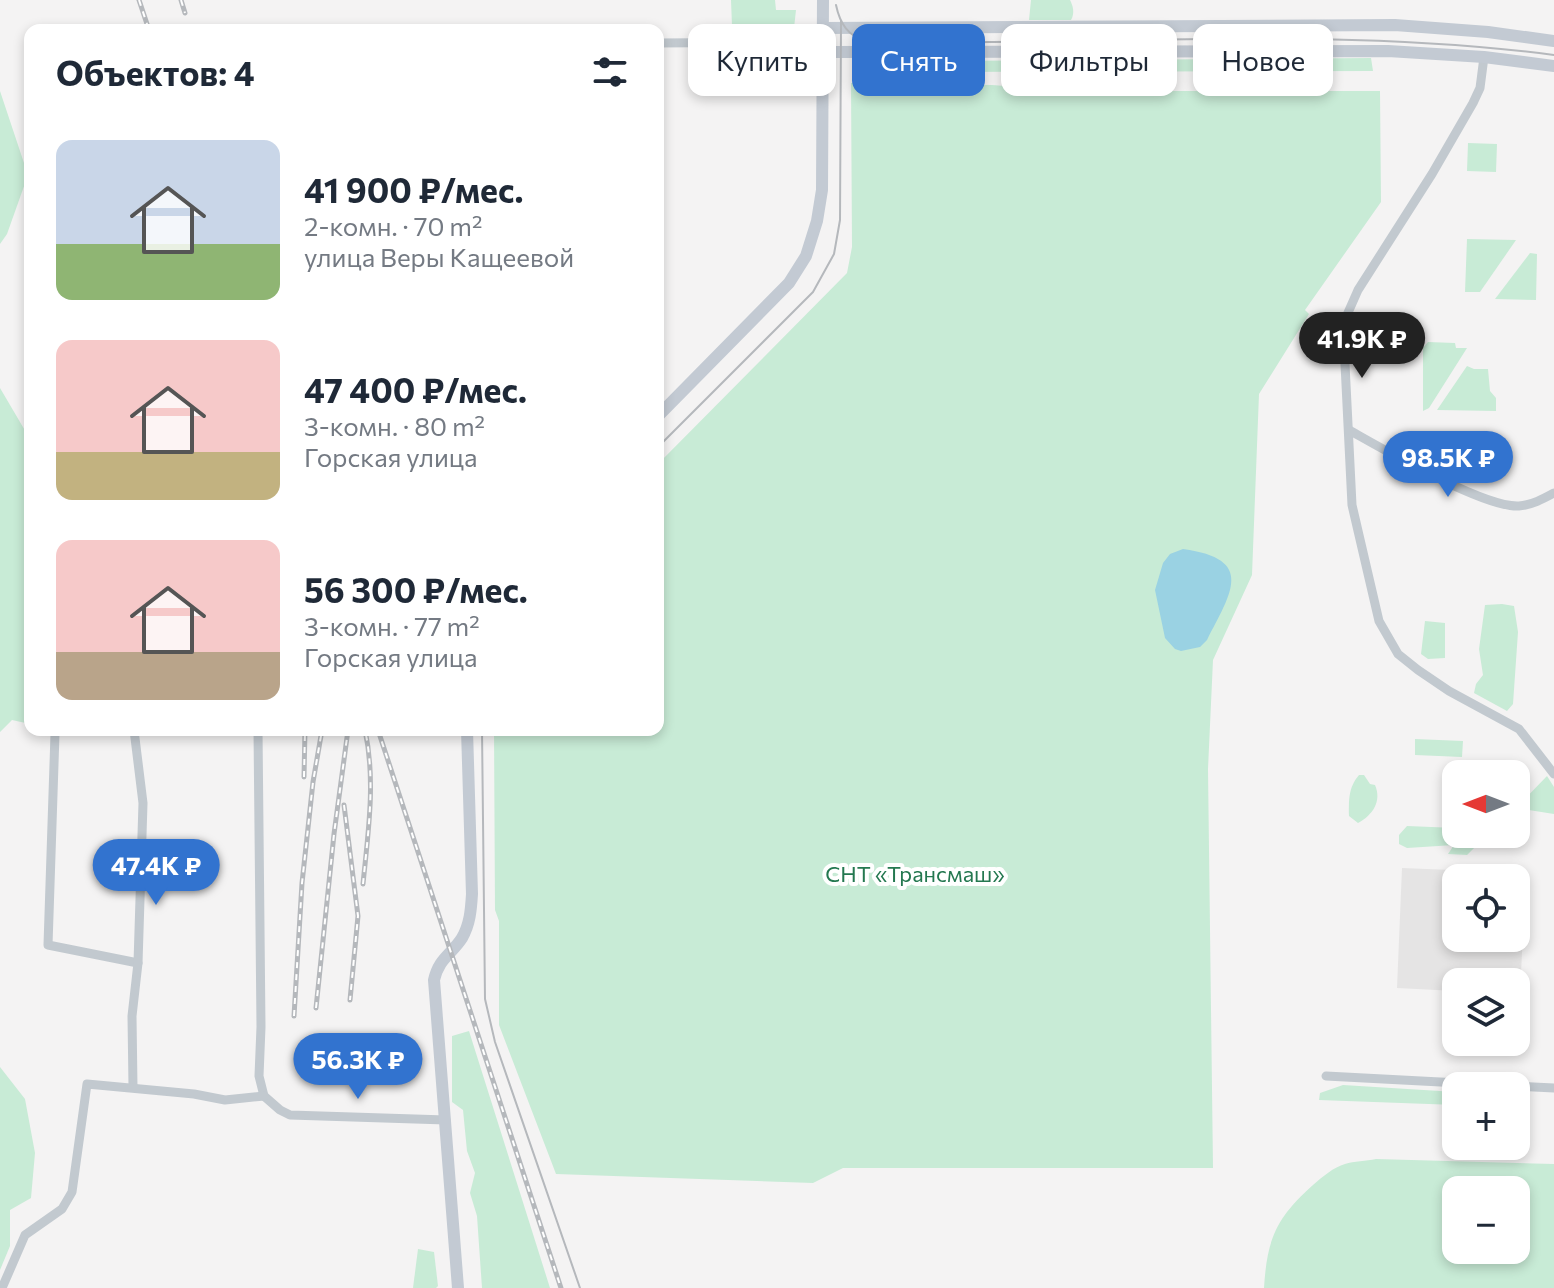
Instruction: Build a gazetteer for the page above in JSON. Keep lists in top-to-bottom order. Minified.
{"parks":["СНТ «Трансмаш»"],"north":"left","page":{"chip":["Купить","Снять","Фильтры","Новое"],"heading":"Объектов: 4","list":[{"name":"41 900 ₽/мес.","note":"2-комн. · 70 m² · улица Веры Кащеевой"},{"name":"47 400 ₽/мес.","note":"3-комн. · 80 m² · Горская улица"},{"name":"56 300 ₽/мес.","note":"3-комн. · 77 m² · Горская улица"}],"price":["41.9K ₽","98.5K ₽","47.4K ₽","56.3K ₽"],"map_buttons":["+","−"]}}
